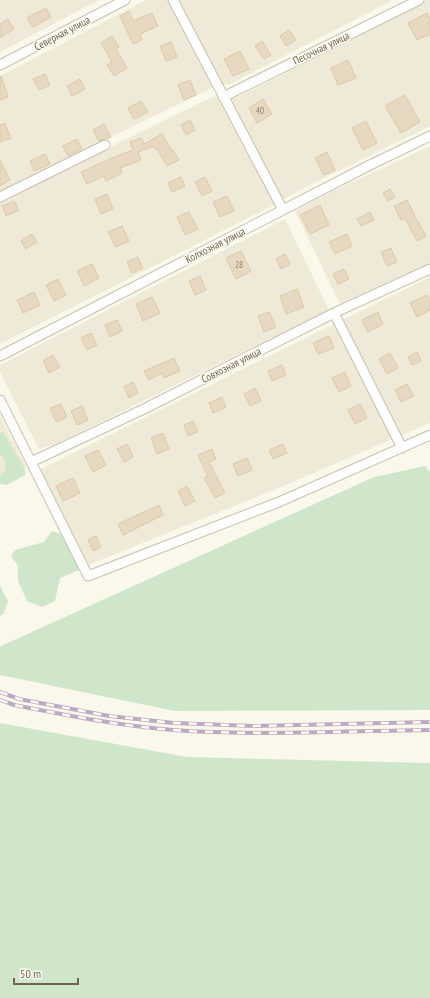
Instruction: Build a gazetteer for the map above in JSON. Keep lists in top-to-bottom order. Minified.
{"streets":{"street":["Северная улица","Песочная улица","Колхозная улица","Совхозная улица"]},"house_numbers":["40","28"],"scale_bar":"50 m"}
